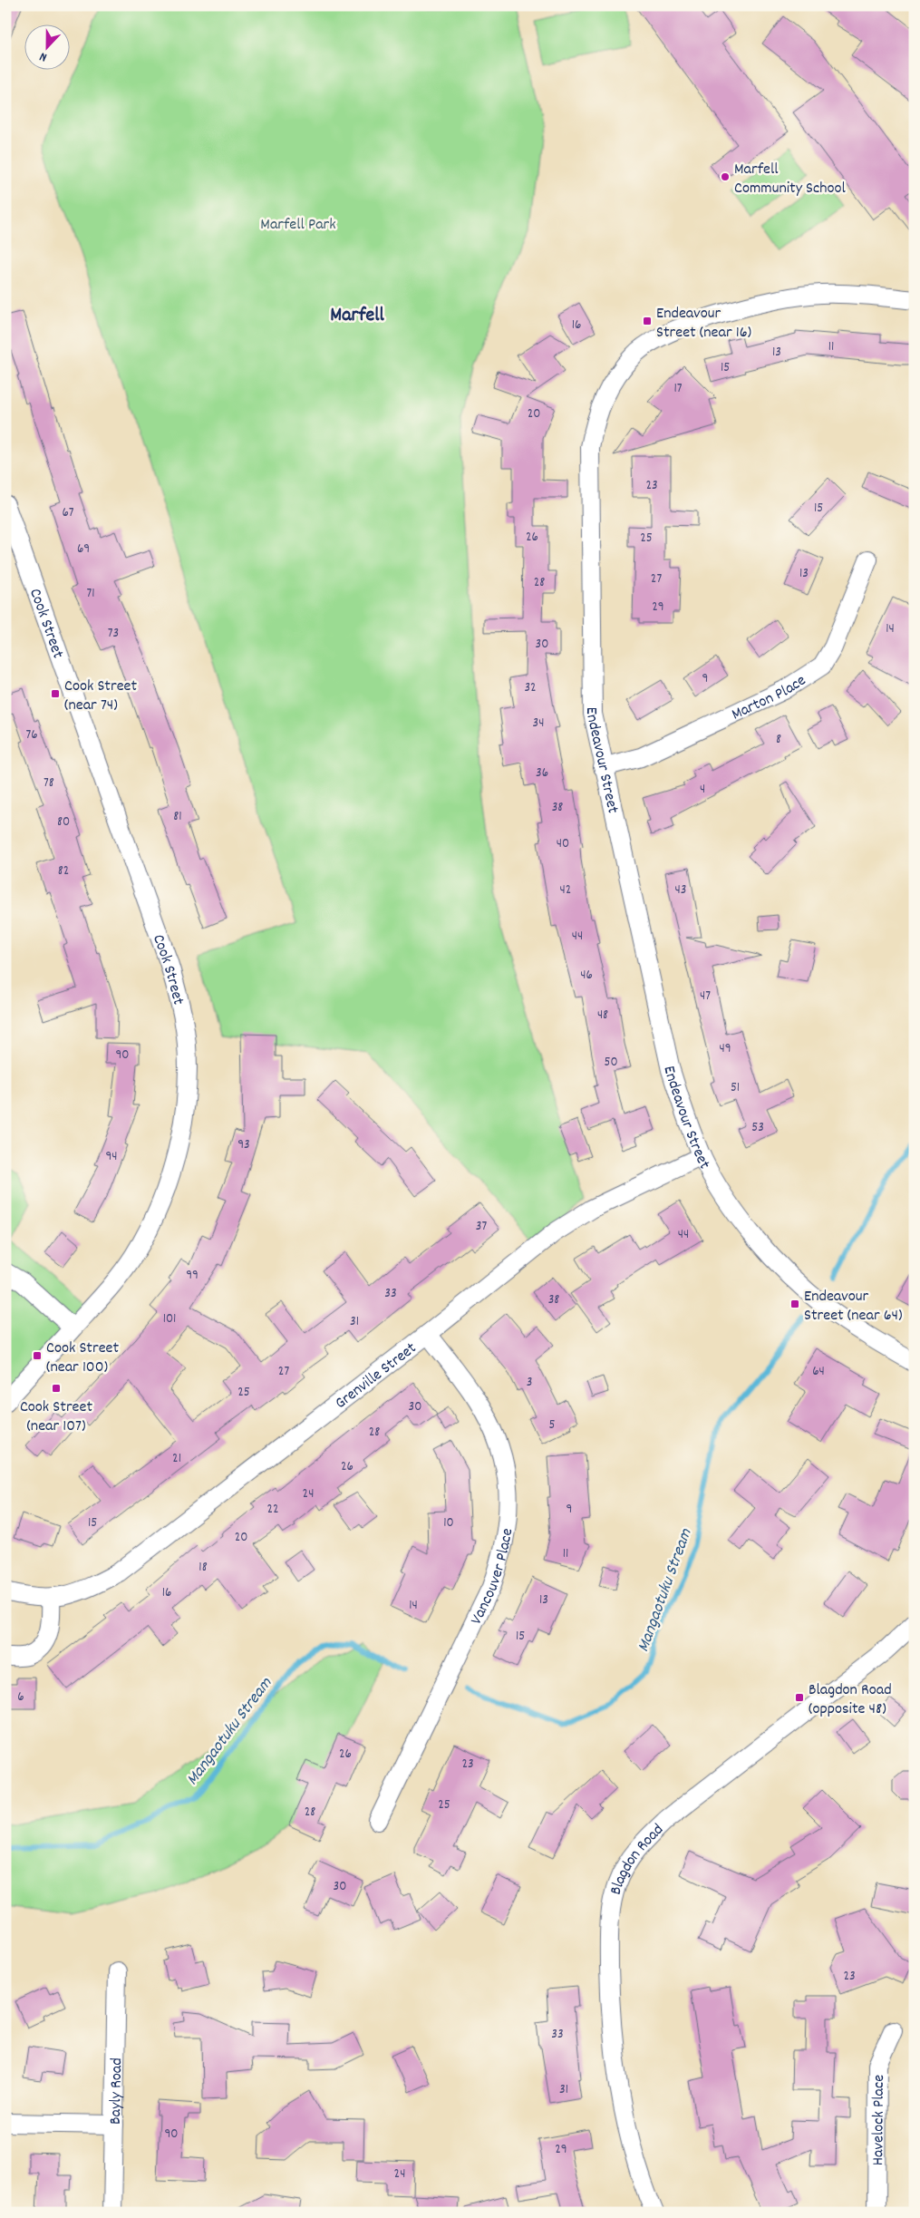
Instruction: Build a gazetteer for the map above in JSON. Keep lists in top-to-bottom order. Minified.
{"streets":{"street":["Cook Street","Marton Place","Endeavour Street","Grenville Street","Vancouver Place","Blagdon Road","Bayly Road","Havelock Place"]},"crossings":[["Marton Place","Endeavour Street"],["Endeavour Street","Grenville Street"],["Grenville Street","Vancouver Place"]],"districts":["Marfell"],"water":["Mangaotuku Stream"],"parks":["Marfell Park"],"places":{"other":["Marfell Community School"],"transit":["Endeavour Street (near 16)","Cook Street (near 74)","Endeavour Street (near 64)","Cook Street (near 100)","Cook Street (near 107)","Blagdon Road (opposite 48)"]},"house_numbers":["16","11","13","15","17","20","23","15","67","26","25","69","13","27","28","71","29","14","73","30","9","32","34","76","8","36","78","4","38","81","80","40","82","42","43","44","46","47","48","49","90","50","51","53","93","94","37","44","99","33","38","101","31","27","64","3","25","30","5","28","21","26","24","22","9","15","10","20","11","18","16","13","14","15","6","26","23","25","28","30","23","33","31","90","29","24"],"north":"bottom"}
